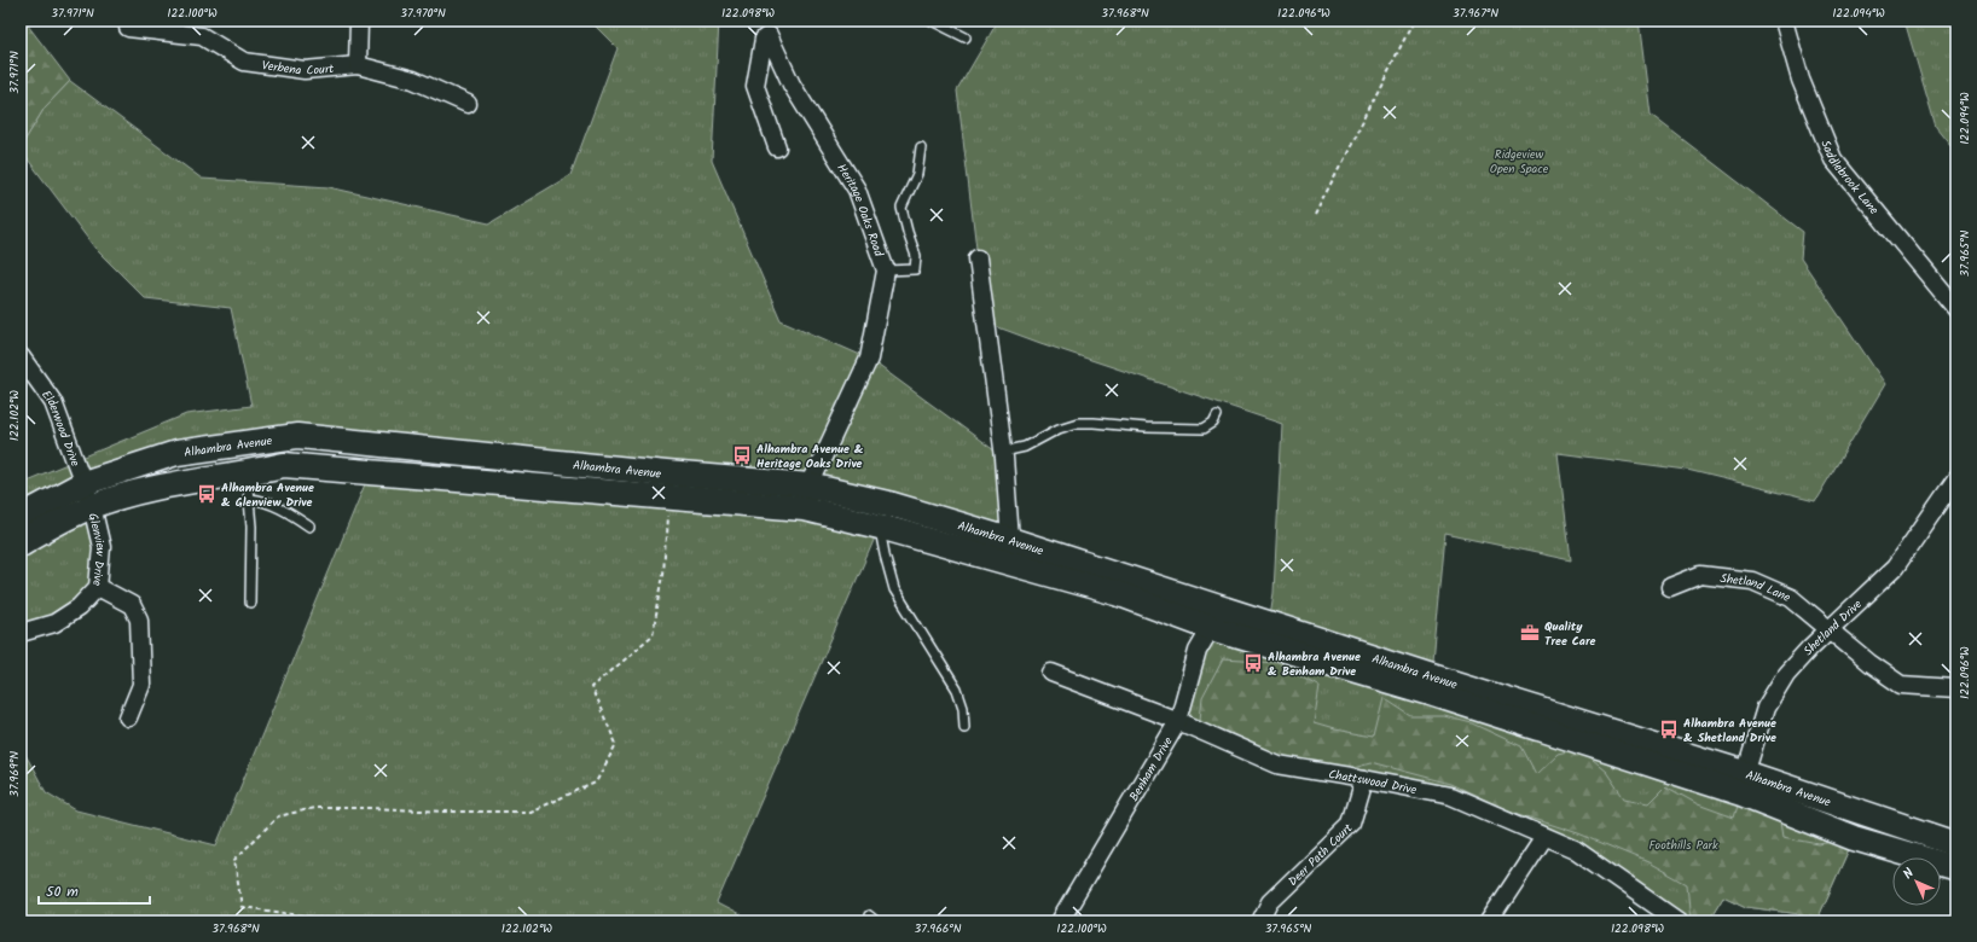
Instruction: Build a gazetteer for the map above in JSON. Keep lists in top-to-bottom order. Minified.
{"streets":{"main road":["Alhambra Avenue"],"street":["Verbena Court","Saddlebrook Lane","Heritage Oaks Road","Elderwood Drive","Glenview Drive","Shetland Lane","Shetland Drive","Benham Drive","Chattswood Drive","Deer Path Court"]},"crossings":[["Heritage Oaks Road","Alhambra Avenue"],["Elderwood Drive","Alhambra Avenue"],["Elderwood Drive","Glenview Drive"],["Alhambra Avenue","Glenview Drive"],["Alhambra Avenue","Shetland Drive"],["Alhambra Avenue","Benham Drive"],["Shetland Lane","Shetland Drive"],["Benham Drive","Chattswood Drive"],["Chattswood Drive","Deer Path Court"]],"parks":["Ridgeview Open Space","Foothills Park"],"places":{"bus stop":["Alhambra Avenue & Heritage Oaks Drive","Alhambra Avenue & Glenview Drive","Alhambra Avenue & Benham Drive","Alhambra Avenue & Shetland Drive"],"office":["Quality Tree Care"]},"scale_bar":"50 m","north":"top left","coordinates":["37.971°N","122.100°W","37.970°N","122.098°W","37.968°N","122.096°W","37.967°N","122.094°W","37.965°N","122.102°W","37.969°N","37.966°N"]}
